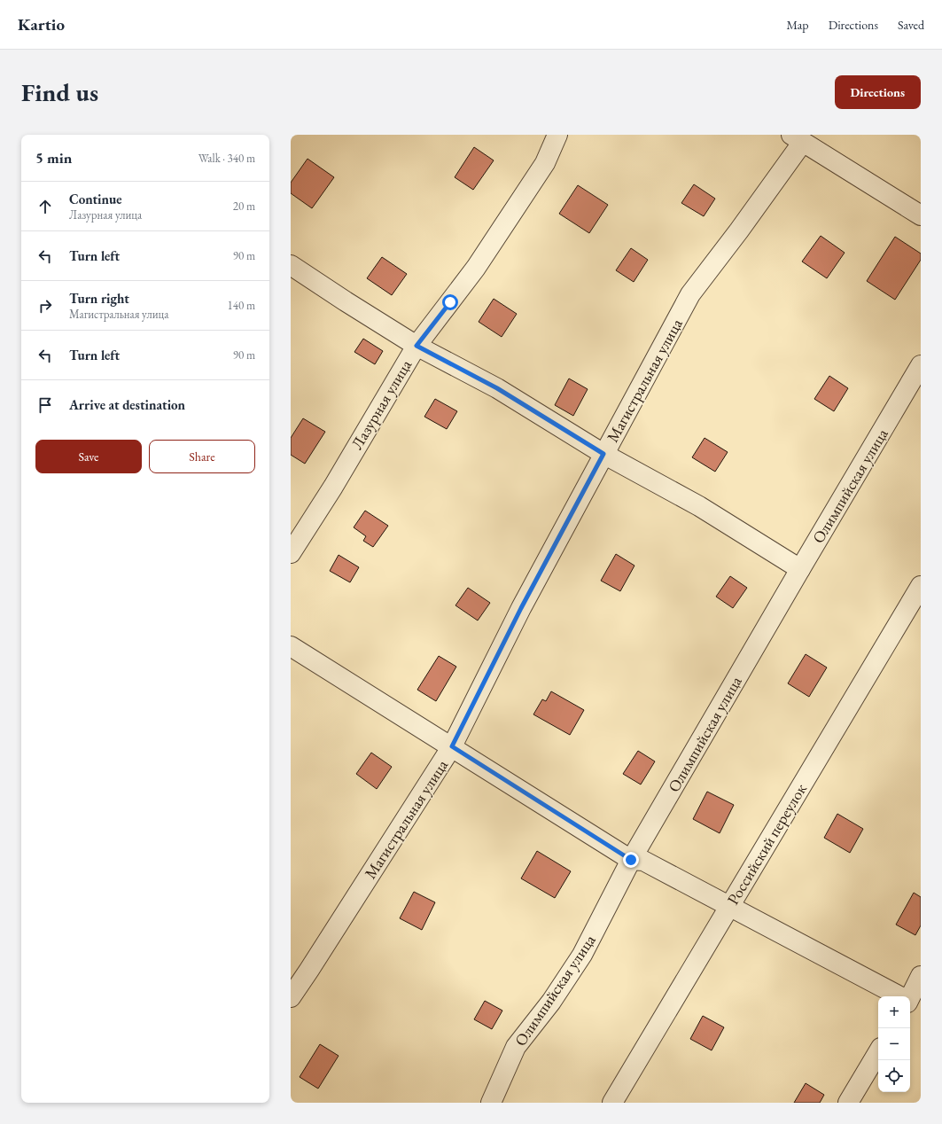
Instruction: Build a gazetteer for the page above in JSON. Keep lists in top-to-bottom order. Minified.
{"streets":{"street":["Магистральная улица","Лазурная улица","Олимпийская улица","Российский переулок"]},"page":{"header":"Kartio","nav":["Map","Directions","Saved"],"buttons":["Directions",["Save","Share"]],"title":"Find us","heading":["5 min","Walk · 340 m"],"list":[["Continue","Лазурная улица","20 m"],["Turn left","90 m"],["Turn right","Магистральная улица","140 m"],["Turn left","90 m"],"Arrive at destination"],"map_buttons":["+","−"]}}
